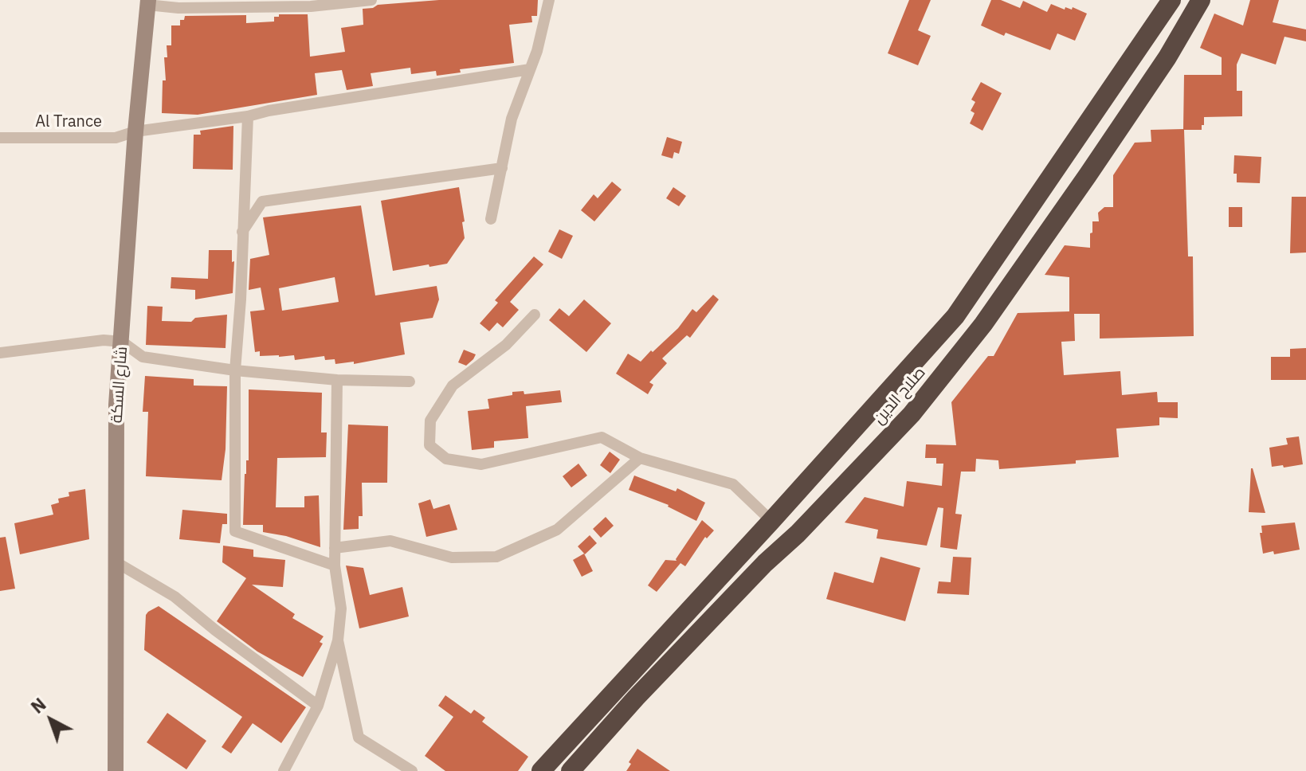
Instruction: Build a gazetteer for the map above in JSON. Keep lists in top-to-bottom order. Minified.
{"streets":{"highway":["صلاح الدين"],"street":["Al Trance","شارع السكة"]},"crossings":[["Al Trance","شارع السكة"]],"north":"top left"}
